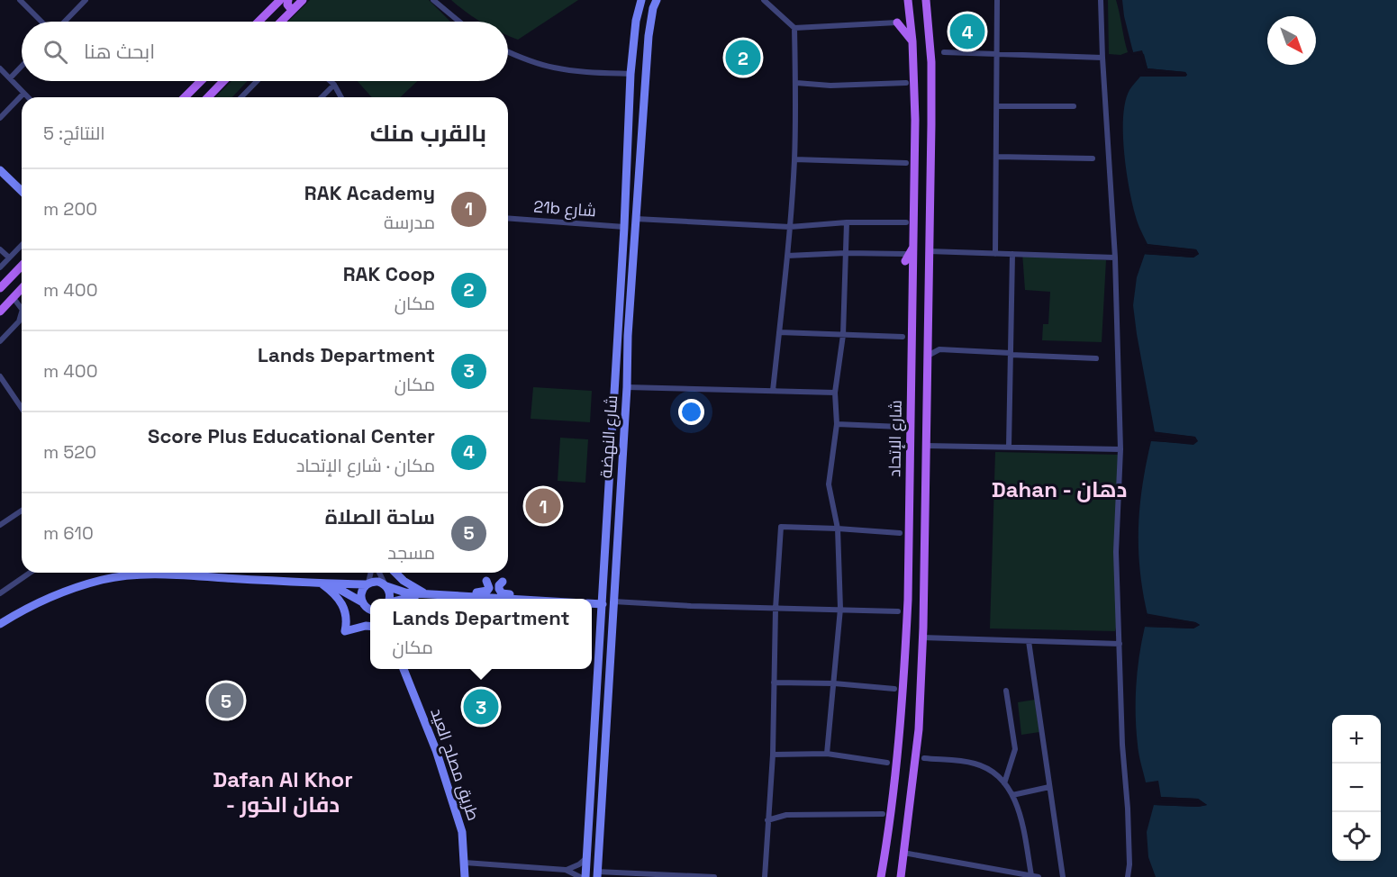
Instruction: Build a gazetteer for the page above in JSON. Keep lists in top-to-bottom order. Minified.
{"streets":{"main road":["شارع النهضة","شارع الإتحاد","طريق مصلح العيد"],"street":["21b شارع"]},"crossings":[["21b شارع","شارع النهضة"]],"districts":["Dahan - دهان","Dafan Al Khor - دفان الخور"],"north":"bottom right","page":{"pins":["4","2","1","5","3"],"search":"ابحث هنا","heading":["بالقرب منك","النتائج: 5"],"list":[{"mark":"1","name":"RAK Academy","note":"مدرسة","value":"200 m"},{"mark":"2","name":"RAK Coop","note":"مكان","value":"400 m"},{"mark":"3","name":"Lands Department","note":"مكان","value":"400 m"},{"mark":"4","name":"Score Plus Educational Center","note":"مكان · شارع الإتحاد","value":"520 m"},{"mark":"5","name":"ساحة الصلاة","note":"مسجد","value":"610 m"}],"popup":["Lands Department","مكان"],"map_buttons":["+","−"]}}
